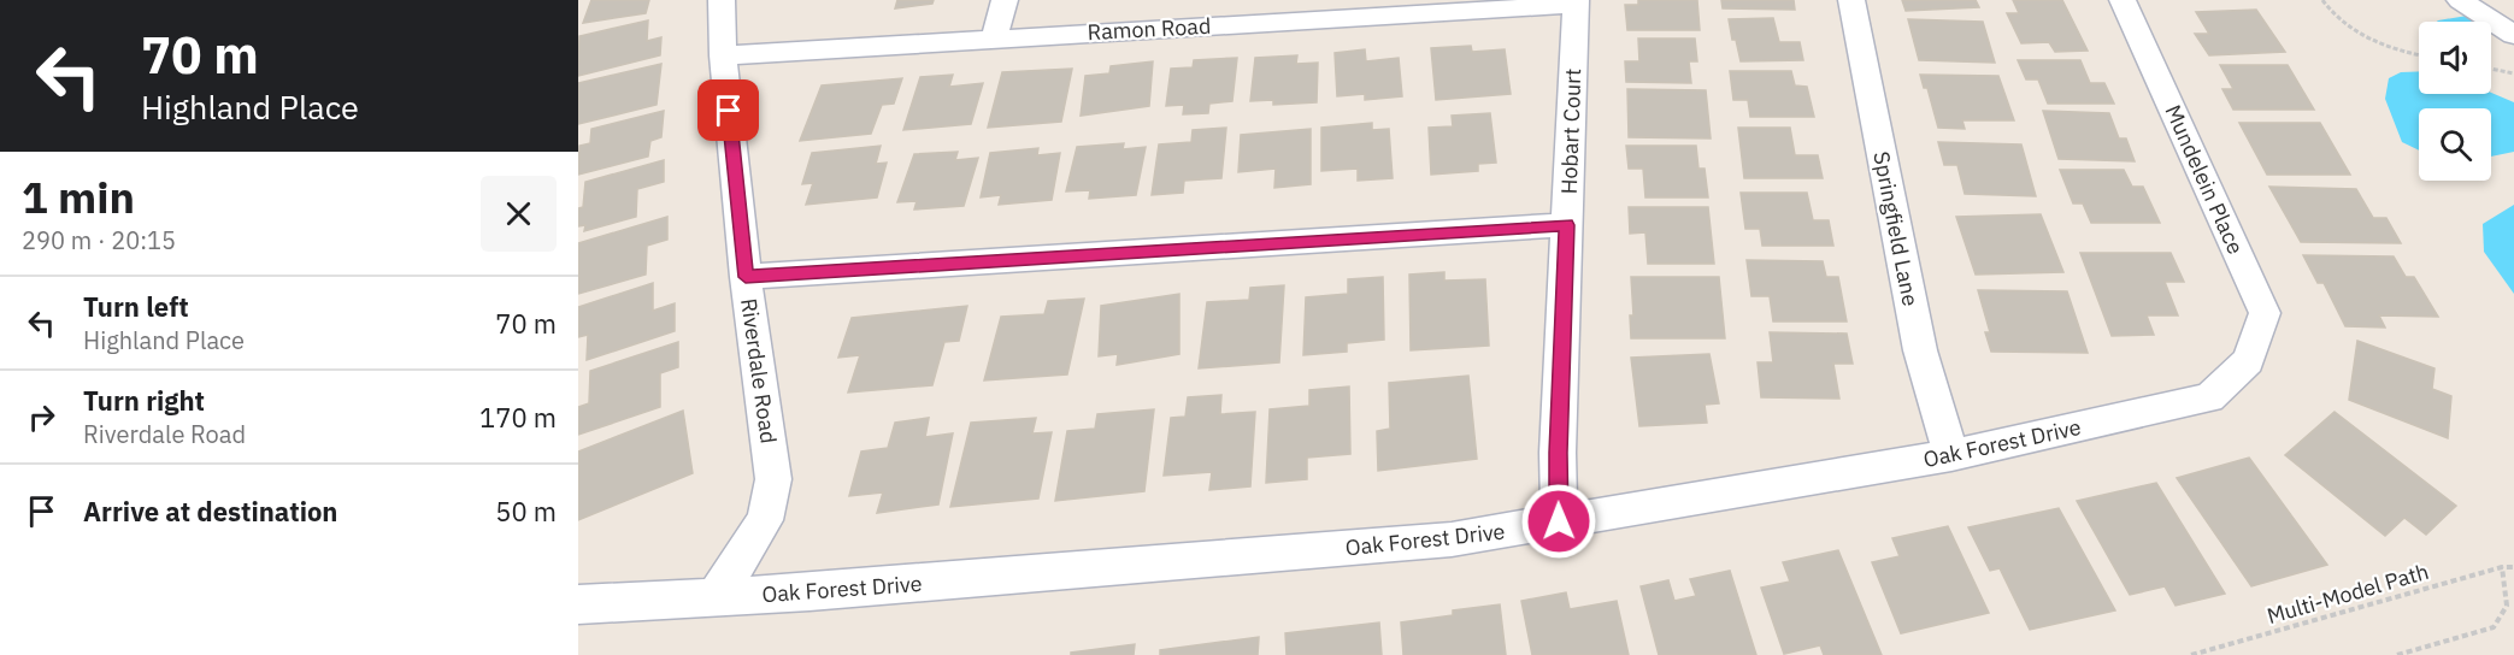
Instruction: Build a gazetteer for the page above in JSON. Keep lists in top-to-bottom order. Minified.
{"streets":{"street":["Ramon Road","Hobart Court","Mundelein Place","Springfield Lane","Riverdale Road","Oak Forest Drive"],"path":["Multi-Model Path"]},"crossings":[["Ramon Road","Hobart Court"],["Ramon Road","Riverdale Road"],["Hobart Court","Oak Forest Drive"],["Mundelein Place","Oak Forest Drive"],["Springfield Lane","Oak Forest Drive"],["Riverdale Road","Oak Forest Drive"]],"page":{"turn":["70 m","Highland Place"],"heading":["1 min","290 m · 20:15"],"list":[{"name":"Turn left","note":"Highland Place","value":"70 m"},{"name":"Turn right","note":"Riverdale Road","value":"170 m"},{"name":"Arrive at destination","value":"50 m"}]}}
